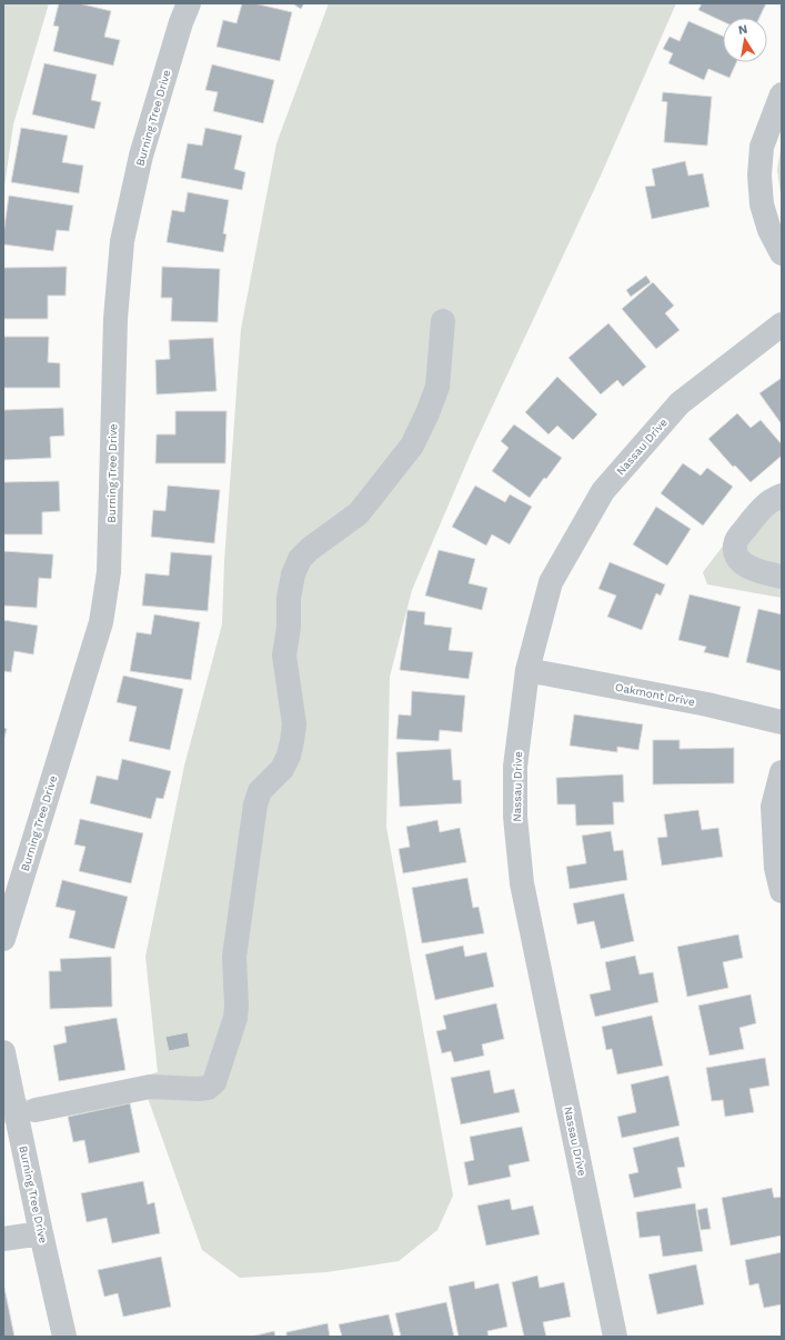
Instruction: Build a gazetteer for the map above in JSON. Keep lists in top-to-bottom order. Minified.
{"streets":{"street":["Burning Tree Drive","Nassau Drive","Oakmont Drive"]},"crossings":[["Nassau Drive","Oakmont Drive"]],"north":"top"}
